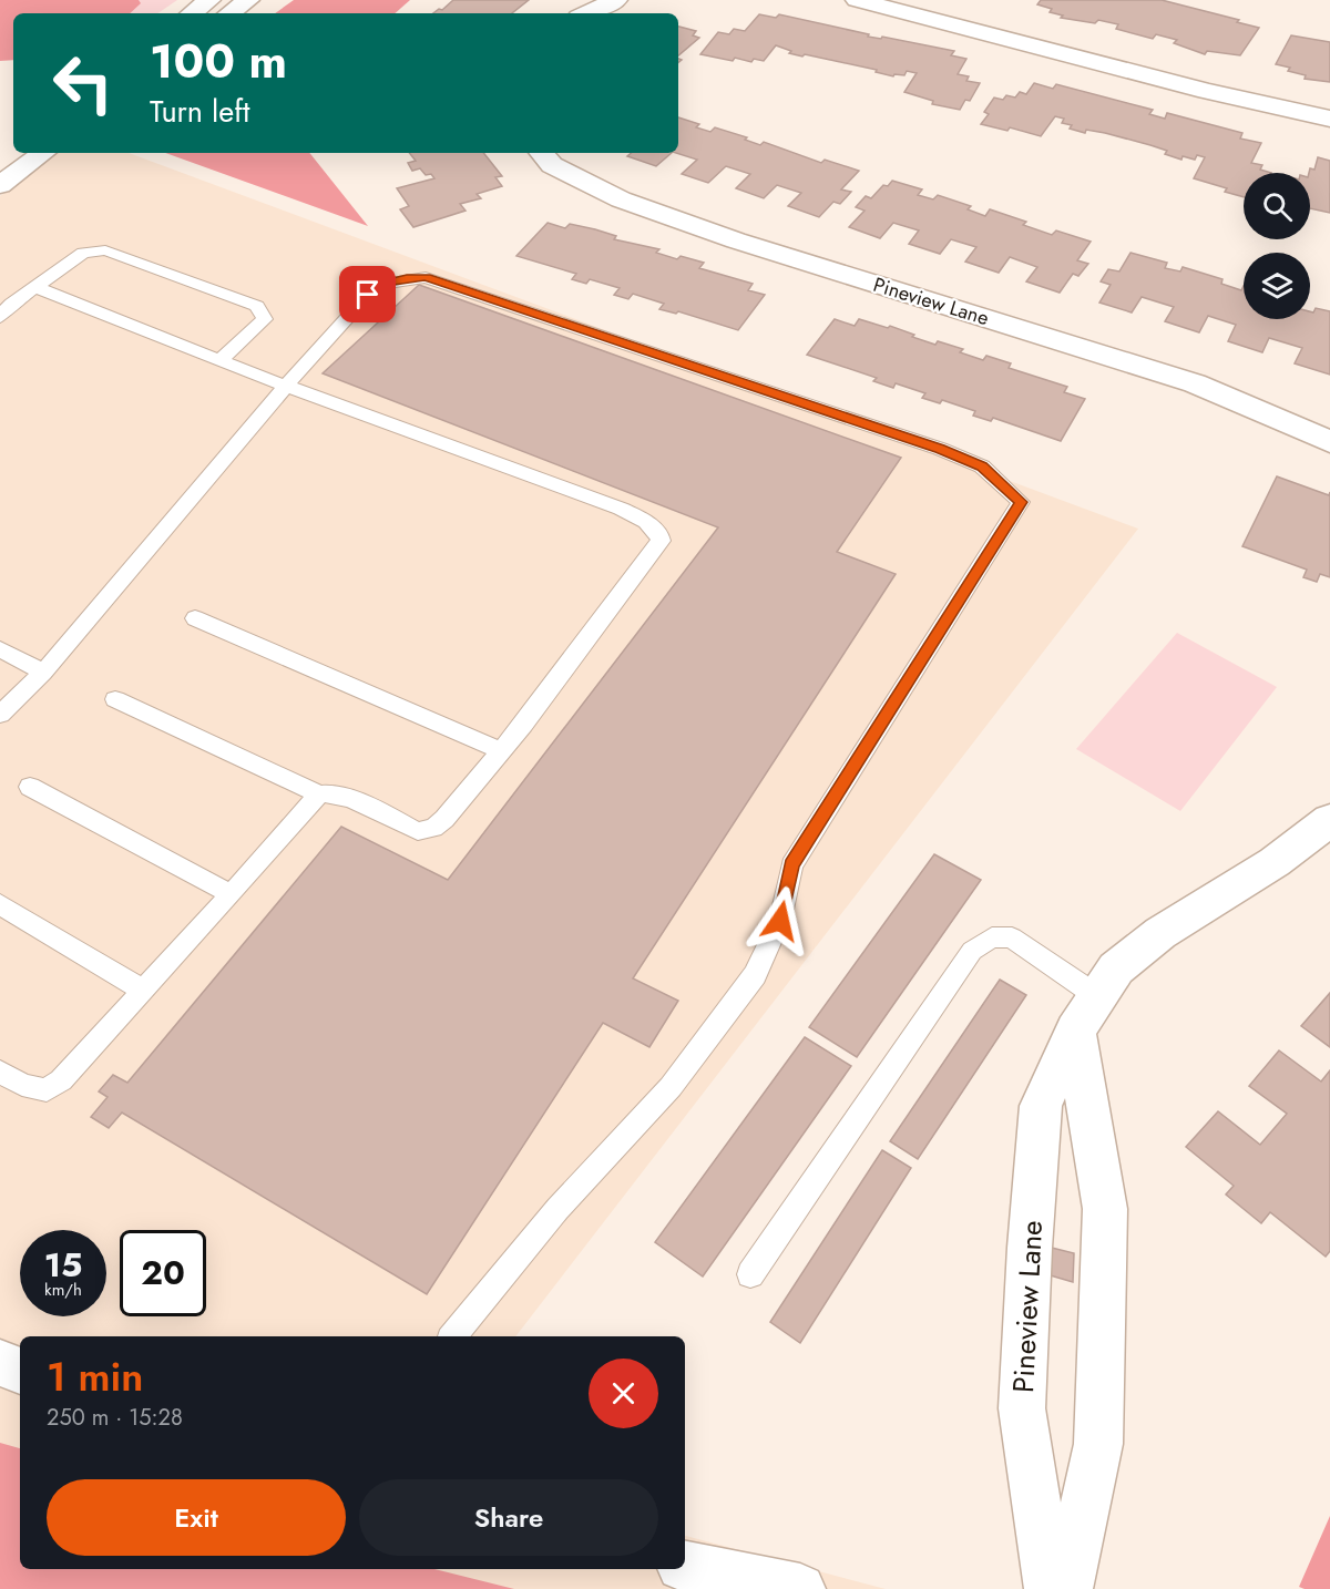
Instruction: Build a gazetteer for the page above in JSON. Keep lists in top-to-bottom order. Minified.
{"streets":{"street":["Pineview Lane"]},"page":{"turn":["100 m","Turn left"],"speed":"15 km/h","limit":"20","heading":["1 min","250 m · 15:28"],"buttons":["Exit","Share"]}}
